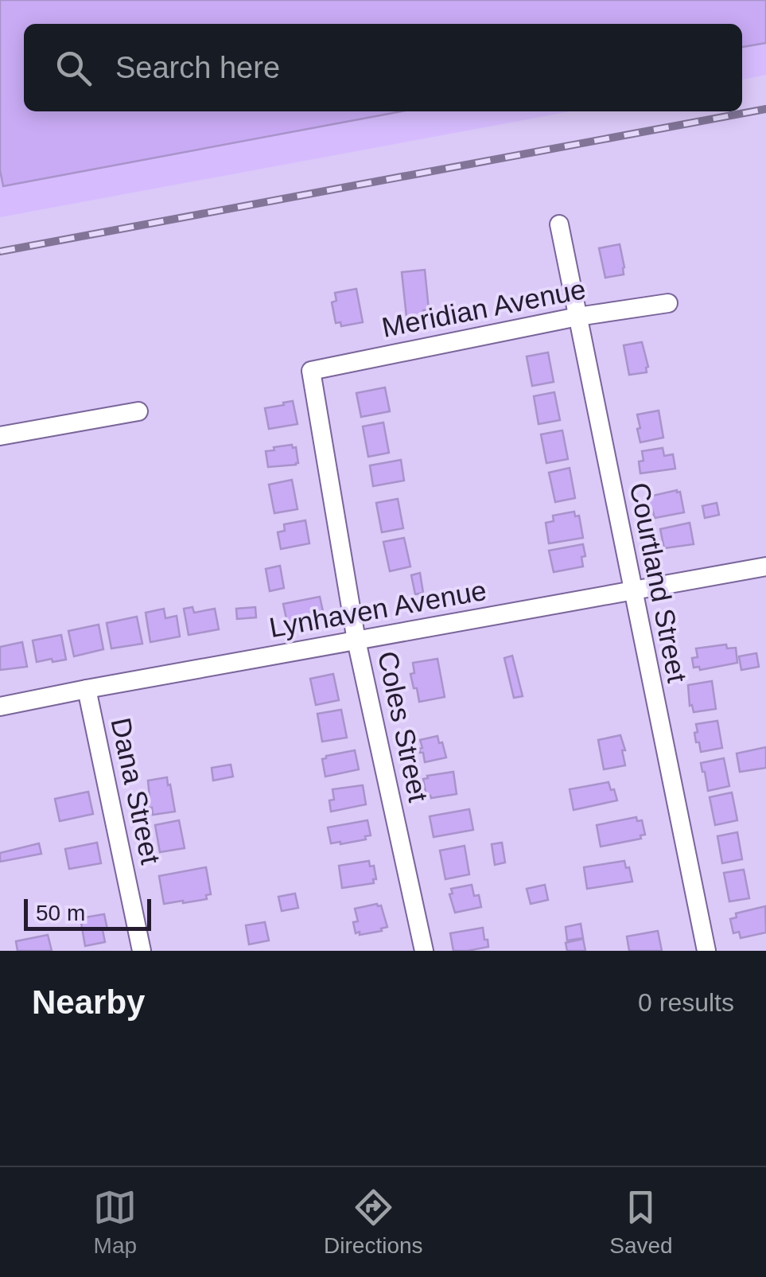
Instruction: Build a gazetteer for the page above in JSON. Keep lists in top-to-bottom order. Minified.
{"streets":{"street":["Meridian Avenue","Courtland Street","Lynhaven Avenue","Coles Street","Dana Street"]},"crossings":[["Meridian Avenue","Courtland Street"],["Meridian Avenue","Coles Street"],["Courtland Street","Lynhaven Avenue"],["Lynhaven Avenue","Coles Street"],["Lynhaven Avenue","Dana Street"]],"scale_bar":"50 m","page":{"search":"Search here","scale":"50 m","heading":["Nearby","0 results"],"nav":["Map","Directions","Saved"]}}
